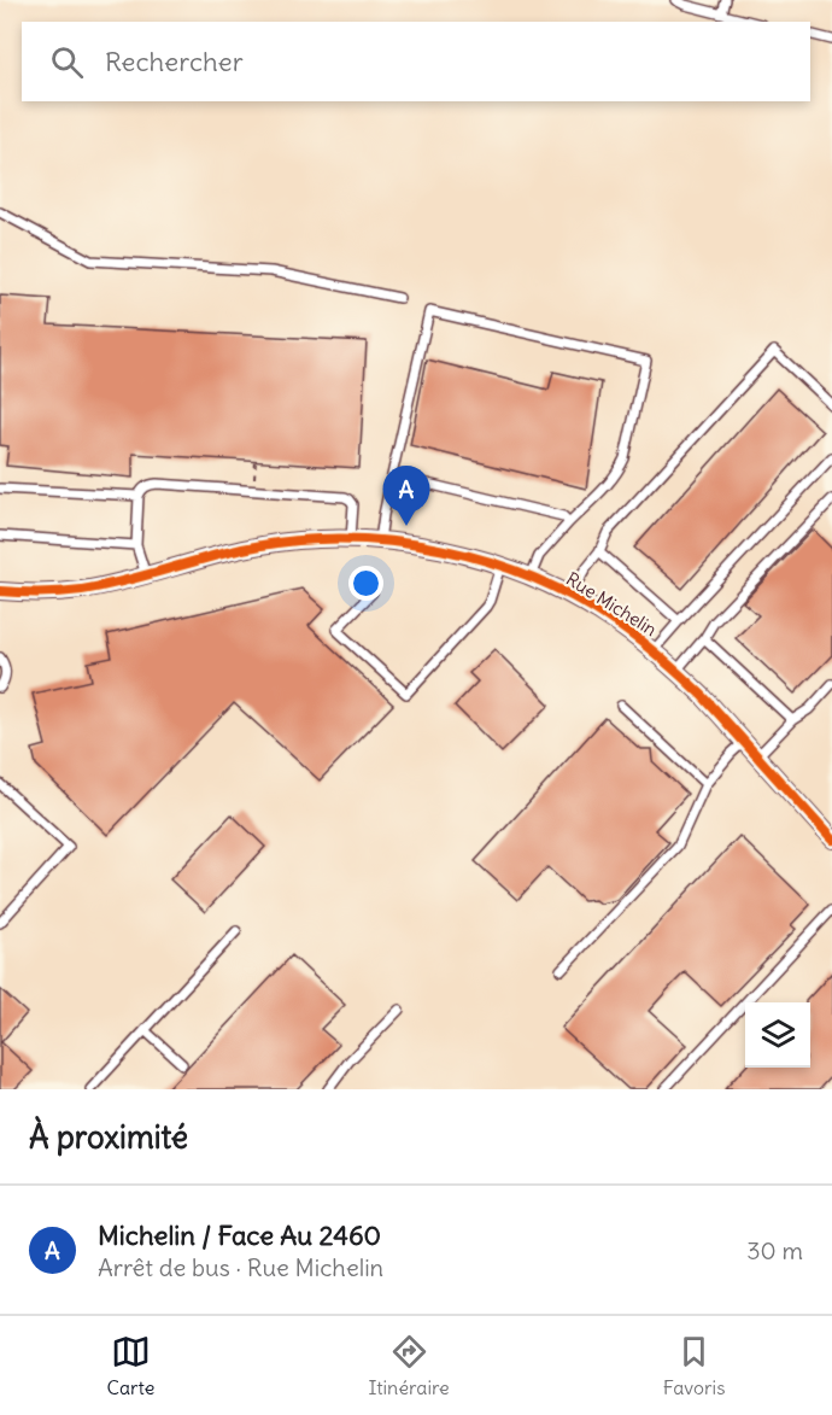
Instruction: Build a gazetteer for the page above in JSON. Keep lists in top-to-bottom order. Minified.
{"streets":{"street":["Rue Michelin"]},"page":{"search":"Rechercher","pins":"A","heading":"À proximité","list":[{"mark":"A","name":"Michelin / Face Au 2460","note":"Arrêt de bus · Rue Michelin","value":"30 m"}],"nav":["Carte","Itinéraire","Favoris"]}}
